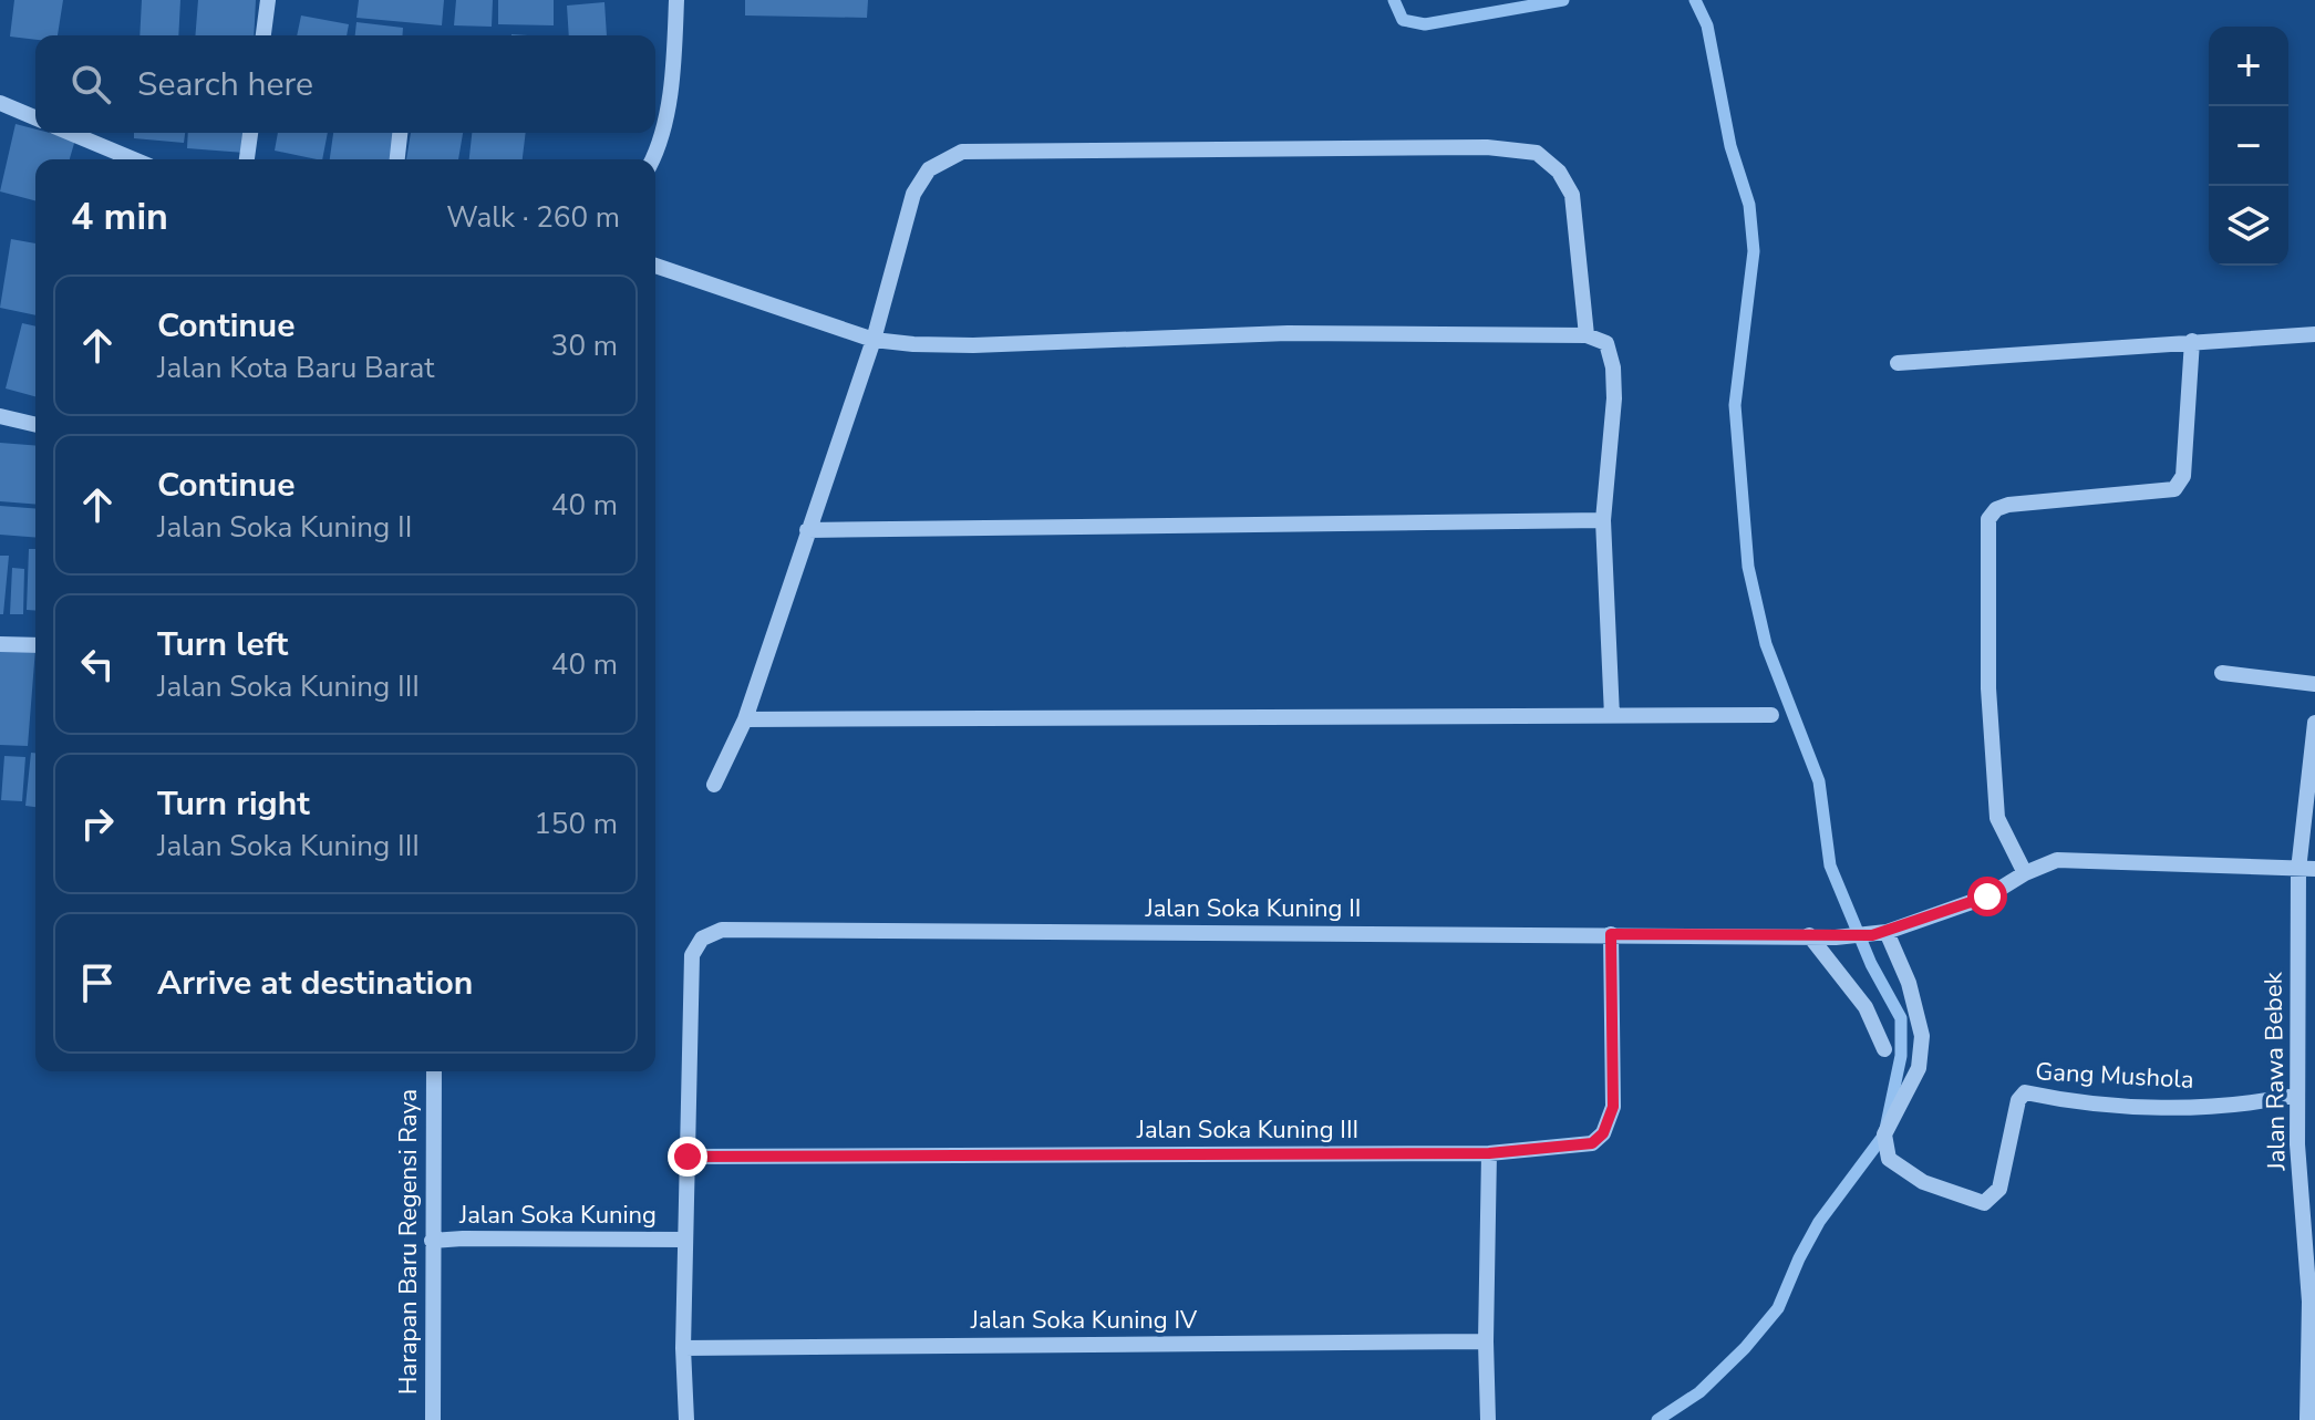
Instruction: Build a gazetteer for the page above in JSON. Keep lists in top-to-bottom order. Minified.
{"streets":{"street":["Jalan Soka Kuning II","Jalan Rawa Bebek","Gang Mushola","Jalan Soka Kuning III","Jalan Soka Kuning","Harapan Baru Regensi Raya","Jalan Soka Kuning IV"]},"crossings":[["Jalan Soka Kuning II","Jalan Rawa Bebek"],["Jalan Soka Kuning II","Gang Mushola"],["Jalan Soka Kuning II","Jalan Soka Kuning III"],["Jalan Rawa Bebek","Gang Mushola"],["Jalan Soka Kuning","Harapan Baru Regensi Raya"]],"page":{"map_buttons":["+","−"],"search":"Search here","heading":["4 min","Walk · 260 m"],"list":[["Continue","Jalan Kota Baru Barat","30 m"],["Continue","Jalan Soka Kuning II","40 m"],["Turn left","Jalan Soka Kuning III","40 m"],["Turn right","Jalan Soka Kuning III","150 m"],"Arrive at destination"]}}
